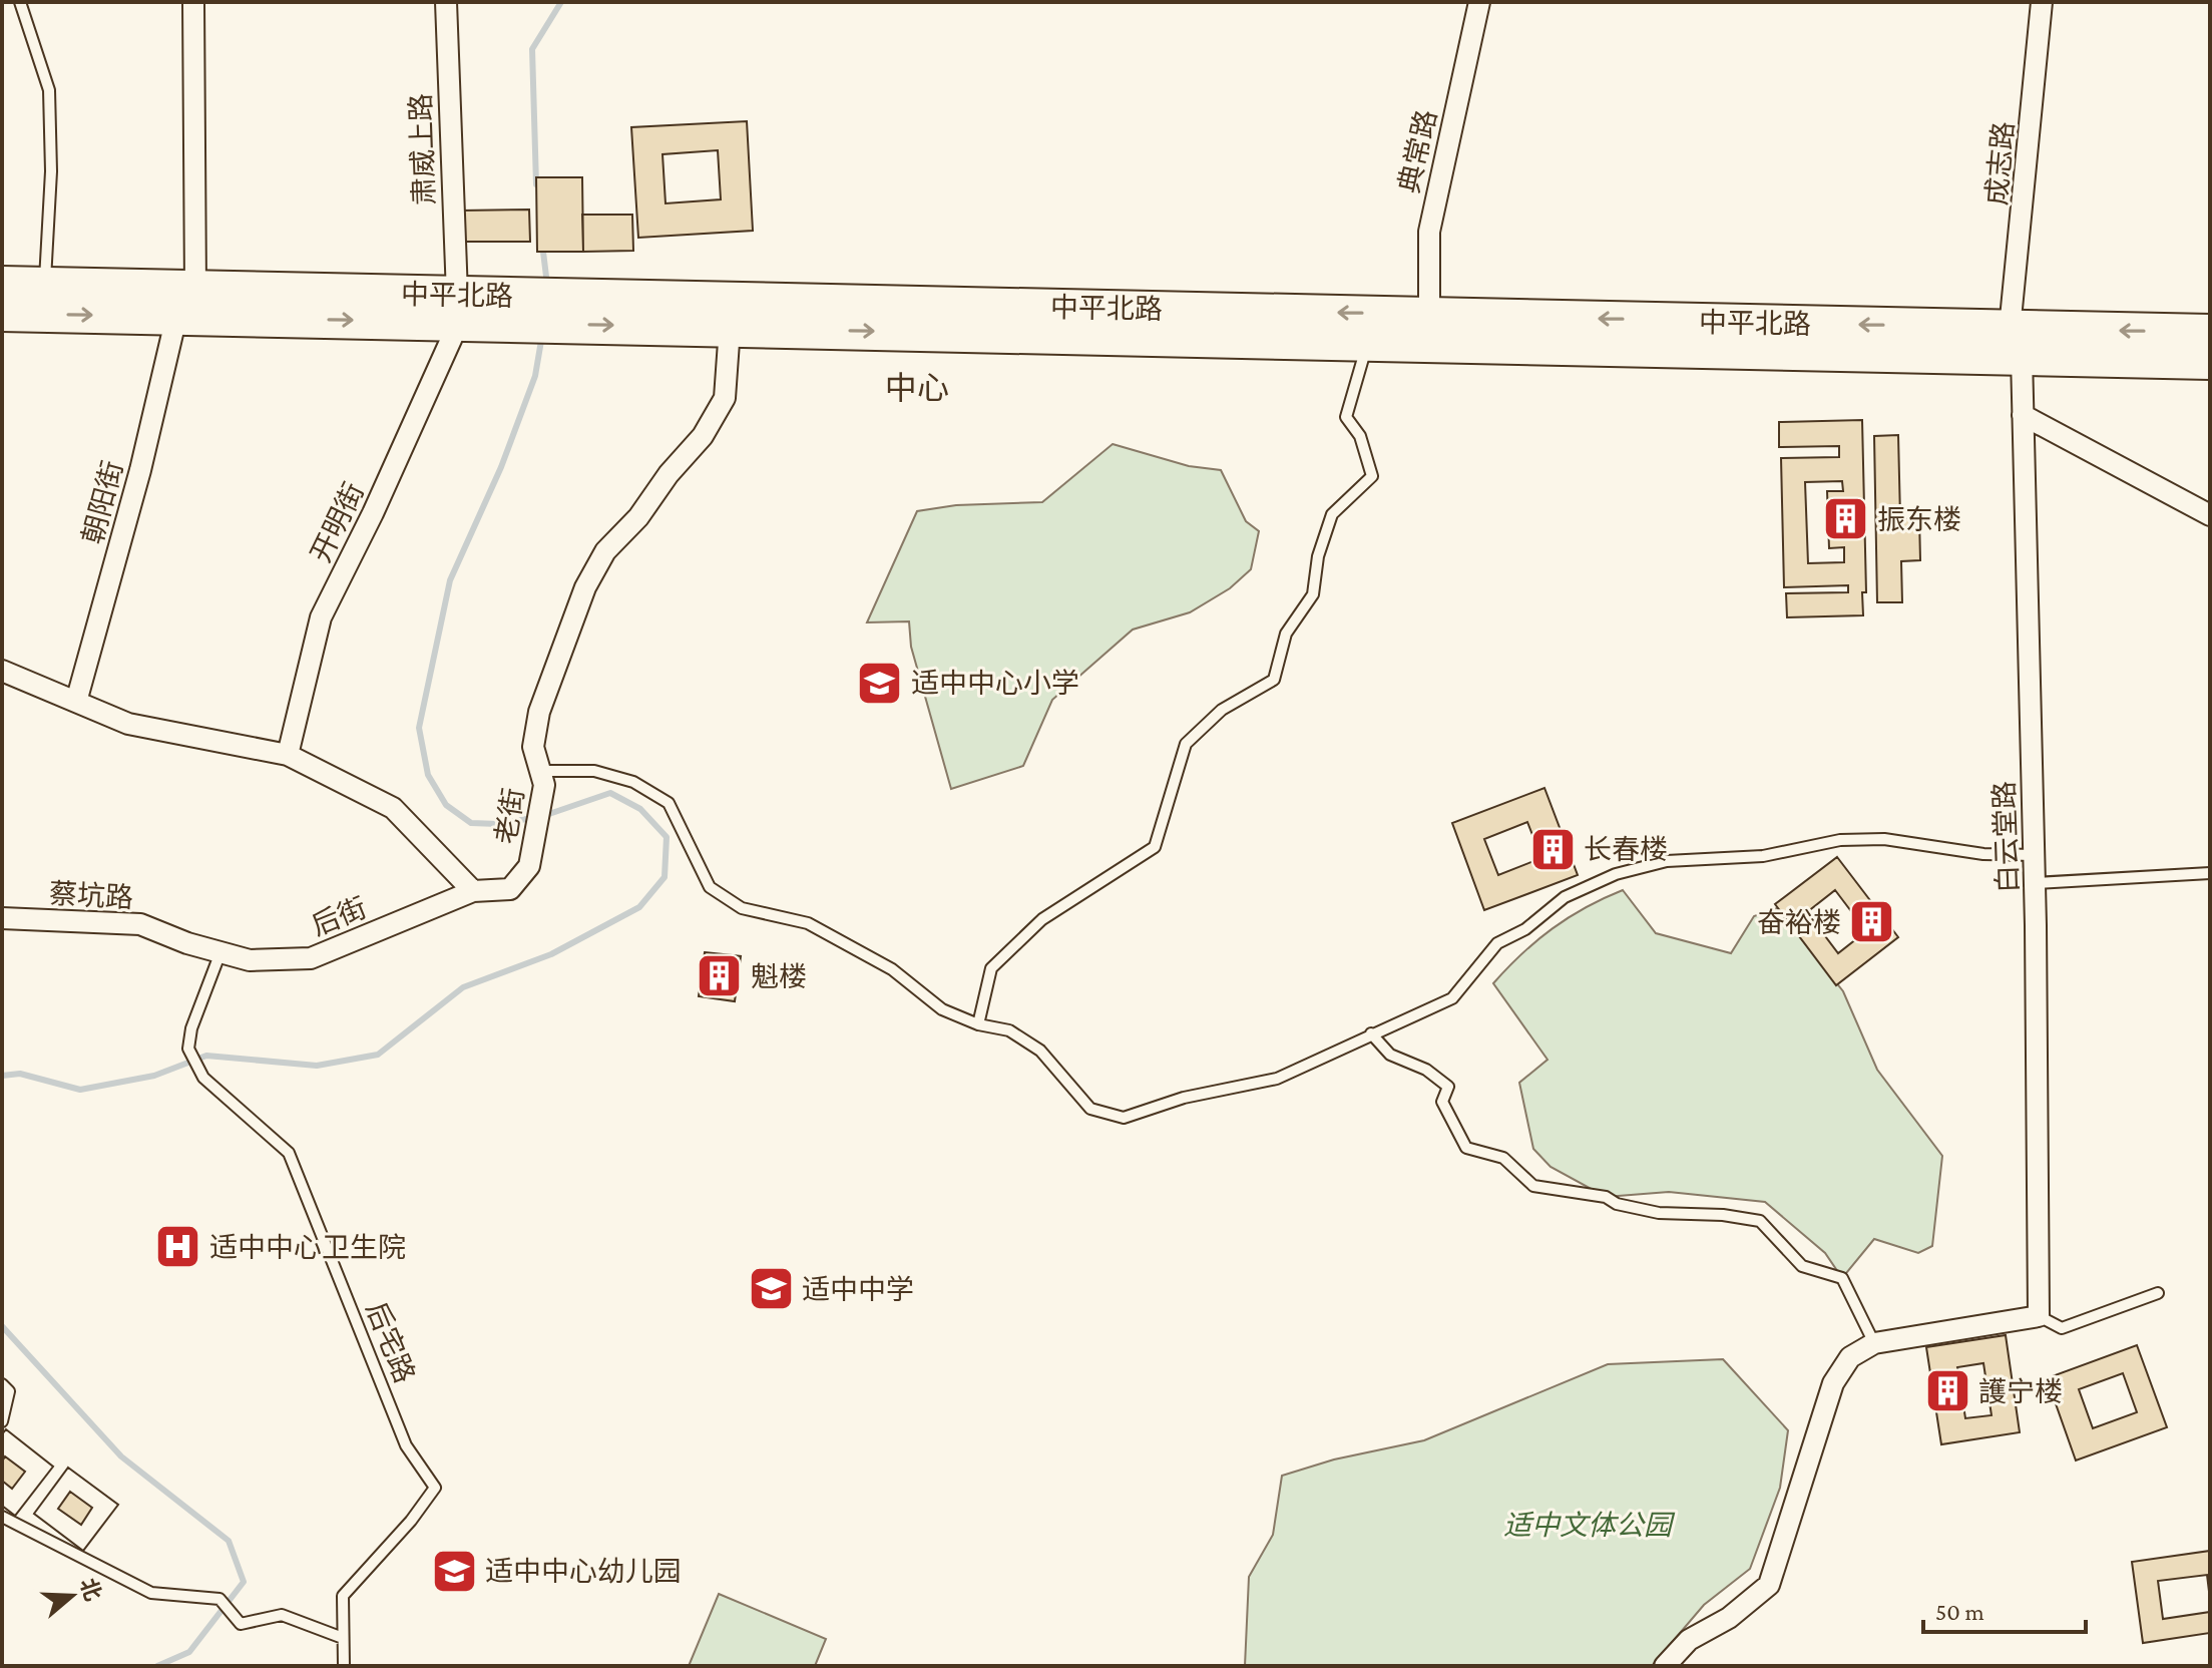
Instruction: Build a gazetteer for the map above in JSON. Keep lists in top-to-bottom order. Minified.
{"streets":{"highway":["中平北路"],"street":["肃威上路","典常路","成志路","朝阳街","开明街","老街","白云堂路","蔡坑路","后街"],"lane":["后宅路"]},"crossings":[["肃威上路","中平北路"],["肃威上路","开明街"],["典常路","中平北路"],["成志路","中平北路"],["成志路","白云堂路"],["中平北路","开明街"],["中平北路","白云堂路"],["老街","后街"],["蔡坑路","后街"],["蔡坑路","后宅路"],["后街","后宅路"]],"districts":["中心"],"parks":["适中文体公园"],"places":{"building":["振东楼","长春楼","奋裕楼","魁楼","護宁楼"],"school or university":["适中中心小学","适中中学","适中中心幼儿园"],"hospital":["适中中心卫生院"]},"scale_bar":"50 m","north":"right"}
